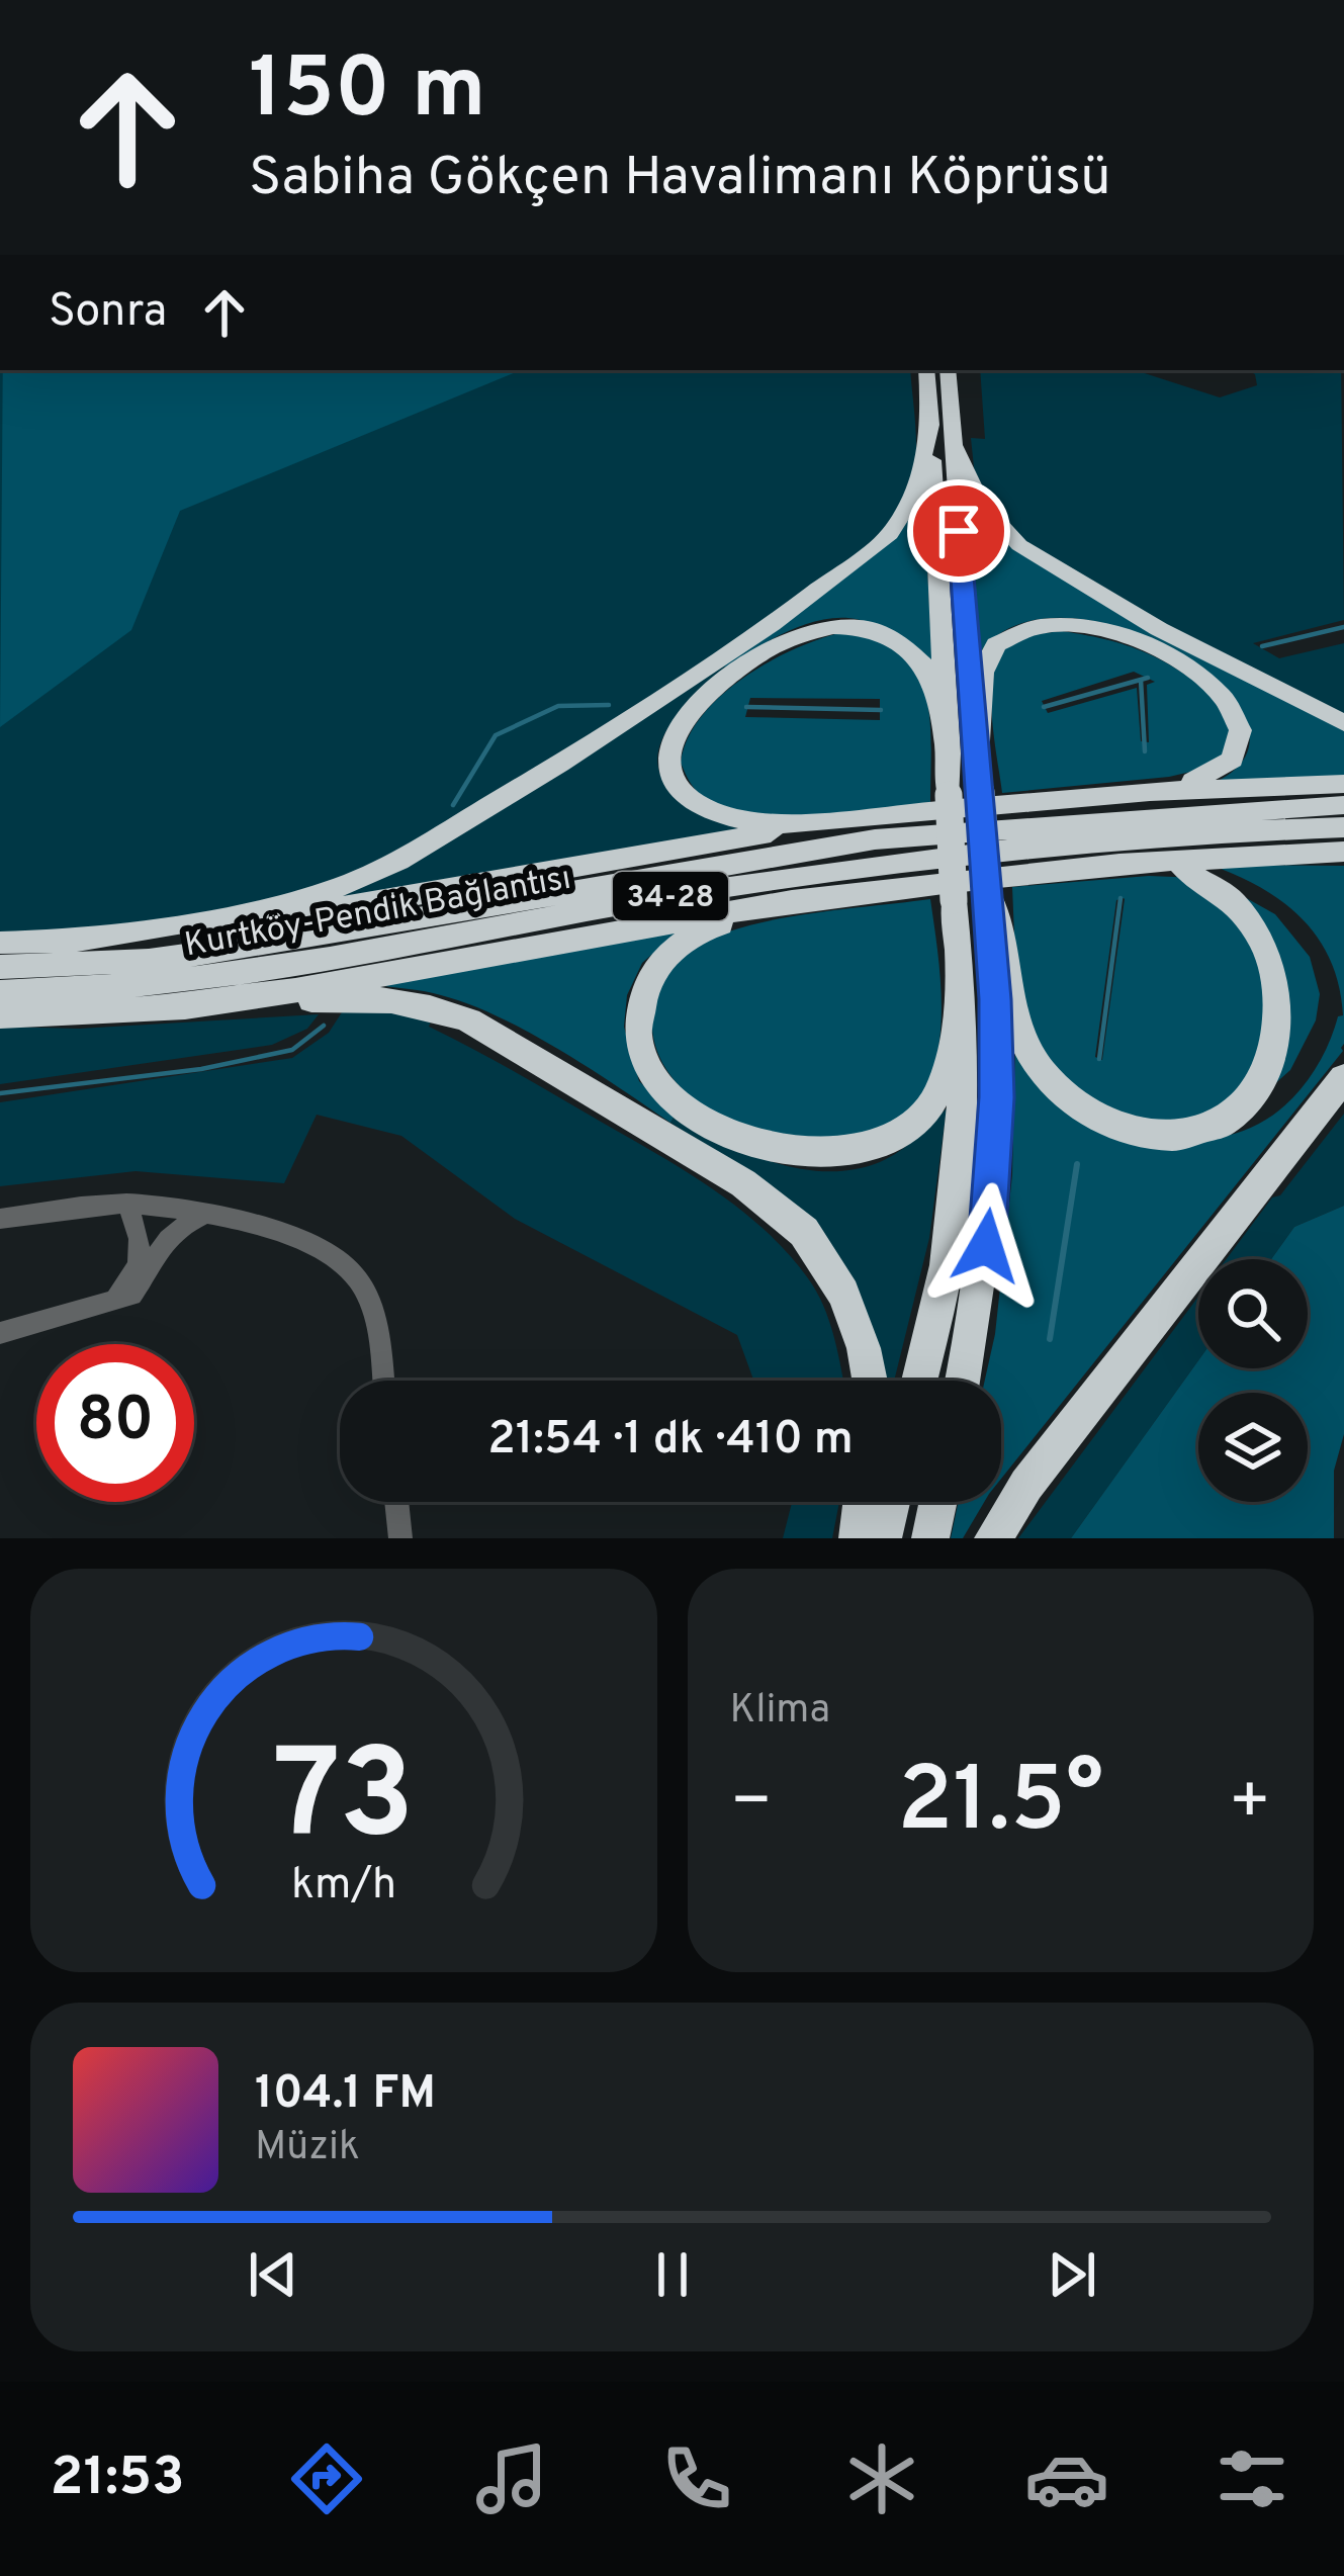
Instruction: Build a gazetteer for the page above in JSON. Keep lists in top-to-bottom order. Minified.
{"streets":{"highway":["34-28","Kurtköy-Pendik Bağlantısı"]},"page":{"turn":["150 m","Sabiha Gökçen Havalimanı Köprüsü"],"then":"Sonra","limit":"80","trip":"21:54 · 1 dk · 410 m","tile":"Klima","heat":["−","21.5°","+"],"song":["104.1 FM","Müzik"],"tabs":"21:53","gauge":["73","km/h"]}}
